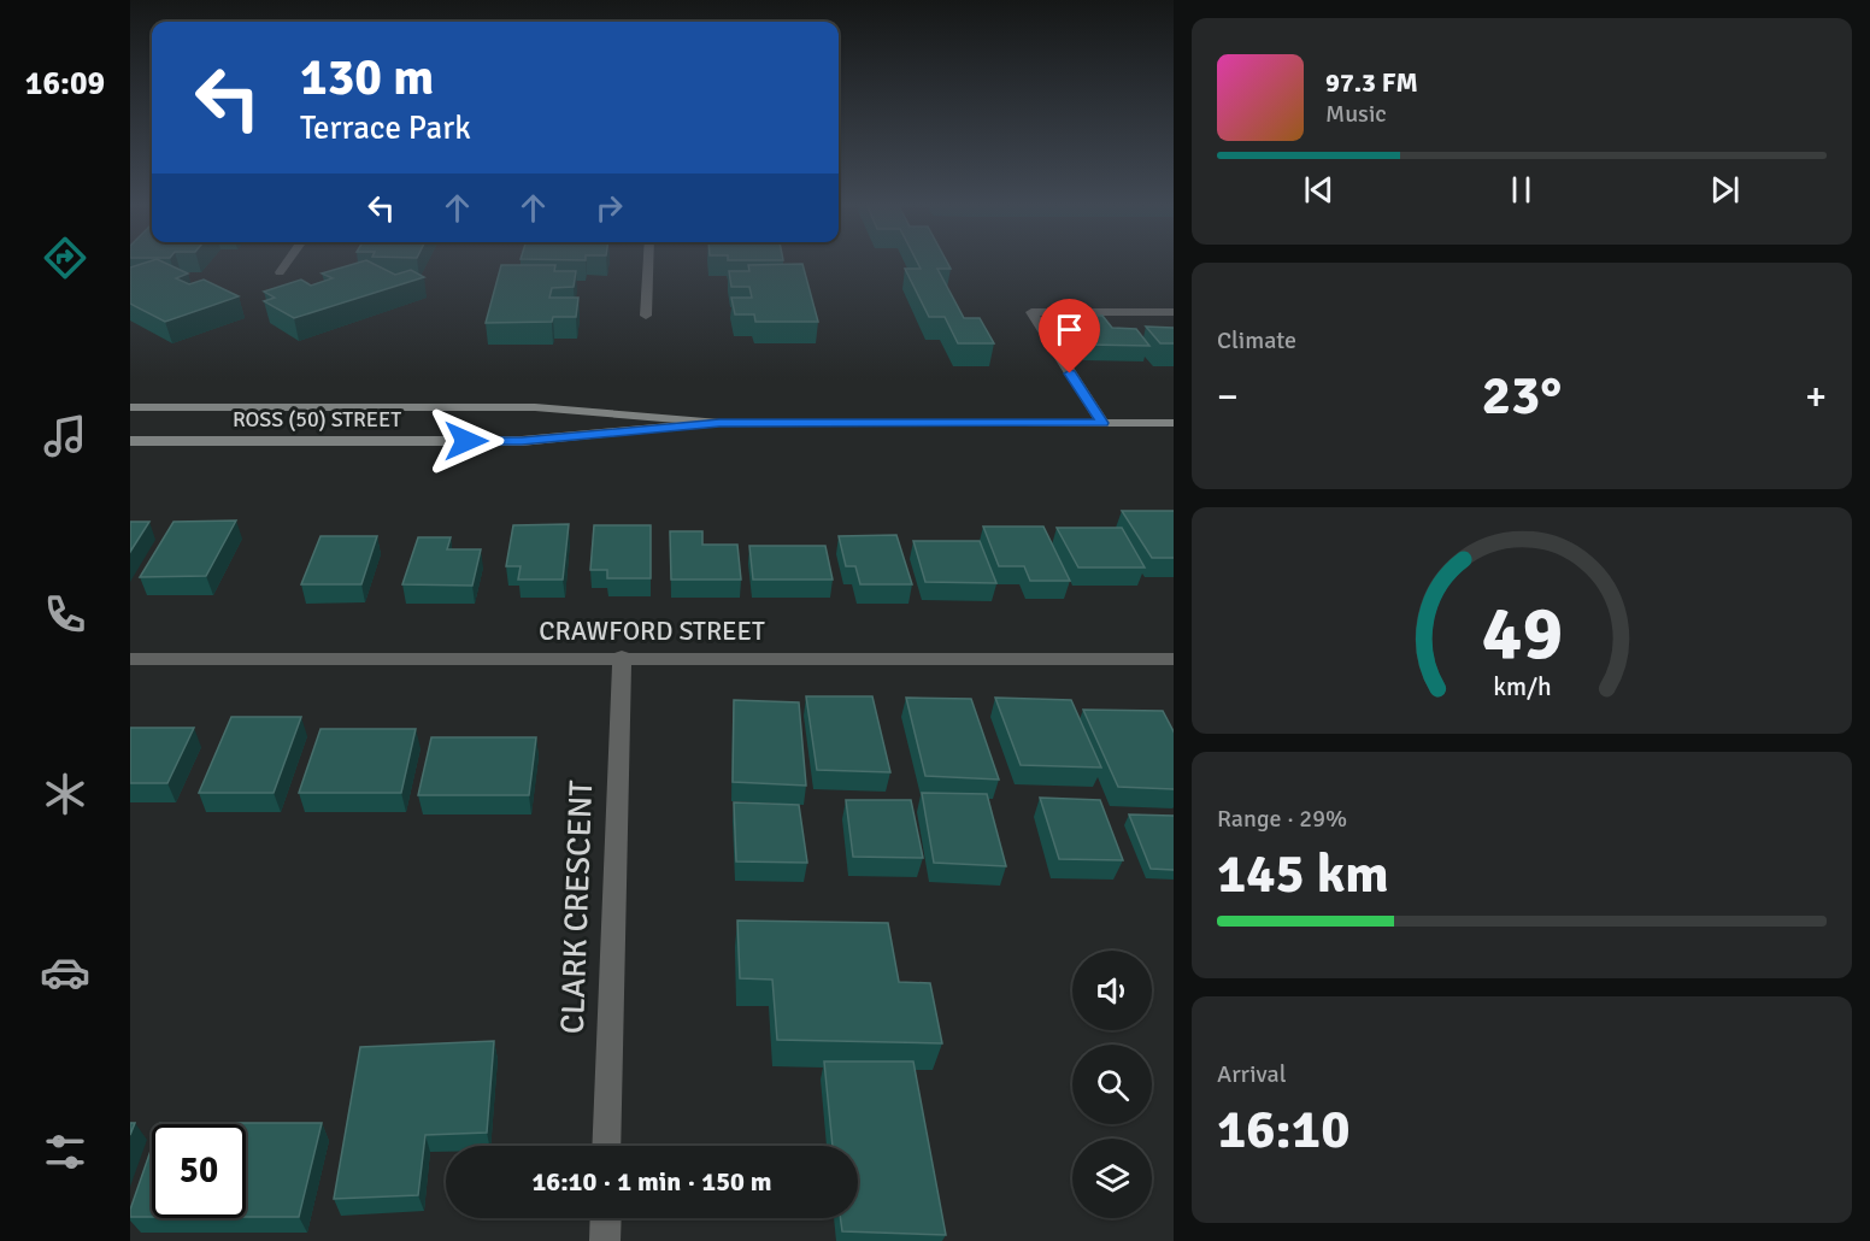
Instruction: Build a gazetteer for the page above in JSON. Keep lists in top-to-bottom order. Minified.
{"streets":{"main road":["ROSS (50) STREET"],"street":["CRAWFORD STREET","CLARK CRESCENT"]},"crossings":[["CRAWFORD STREET","CLARK CRESCENT"]],"page":{"tabs":"16:09","turn":["130 m","Terrace Park"],"song":["97.3 FM","Music"],"tile":["Climate",["Range · 29%","145 km"],["Arrival","16:10"]],"heat":["−","23°","+"],"limit":"50","trip":"16:10 · 1 min · 150 m","gauge":["49","km/h"]}}
